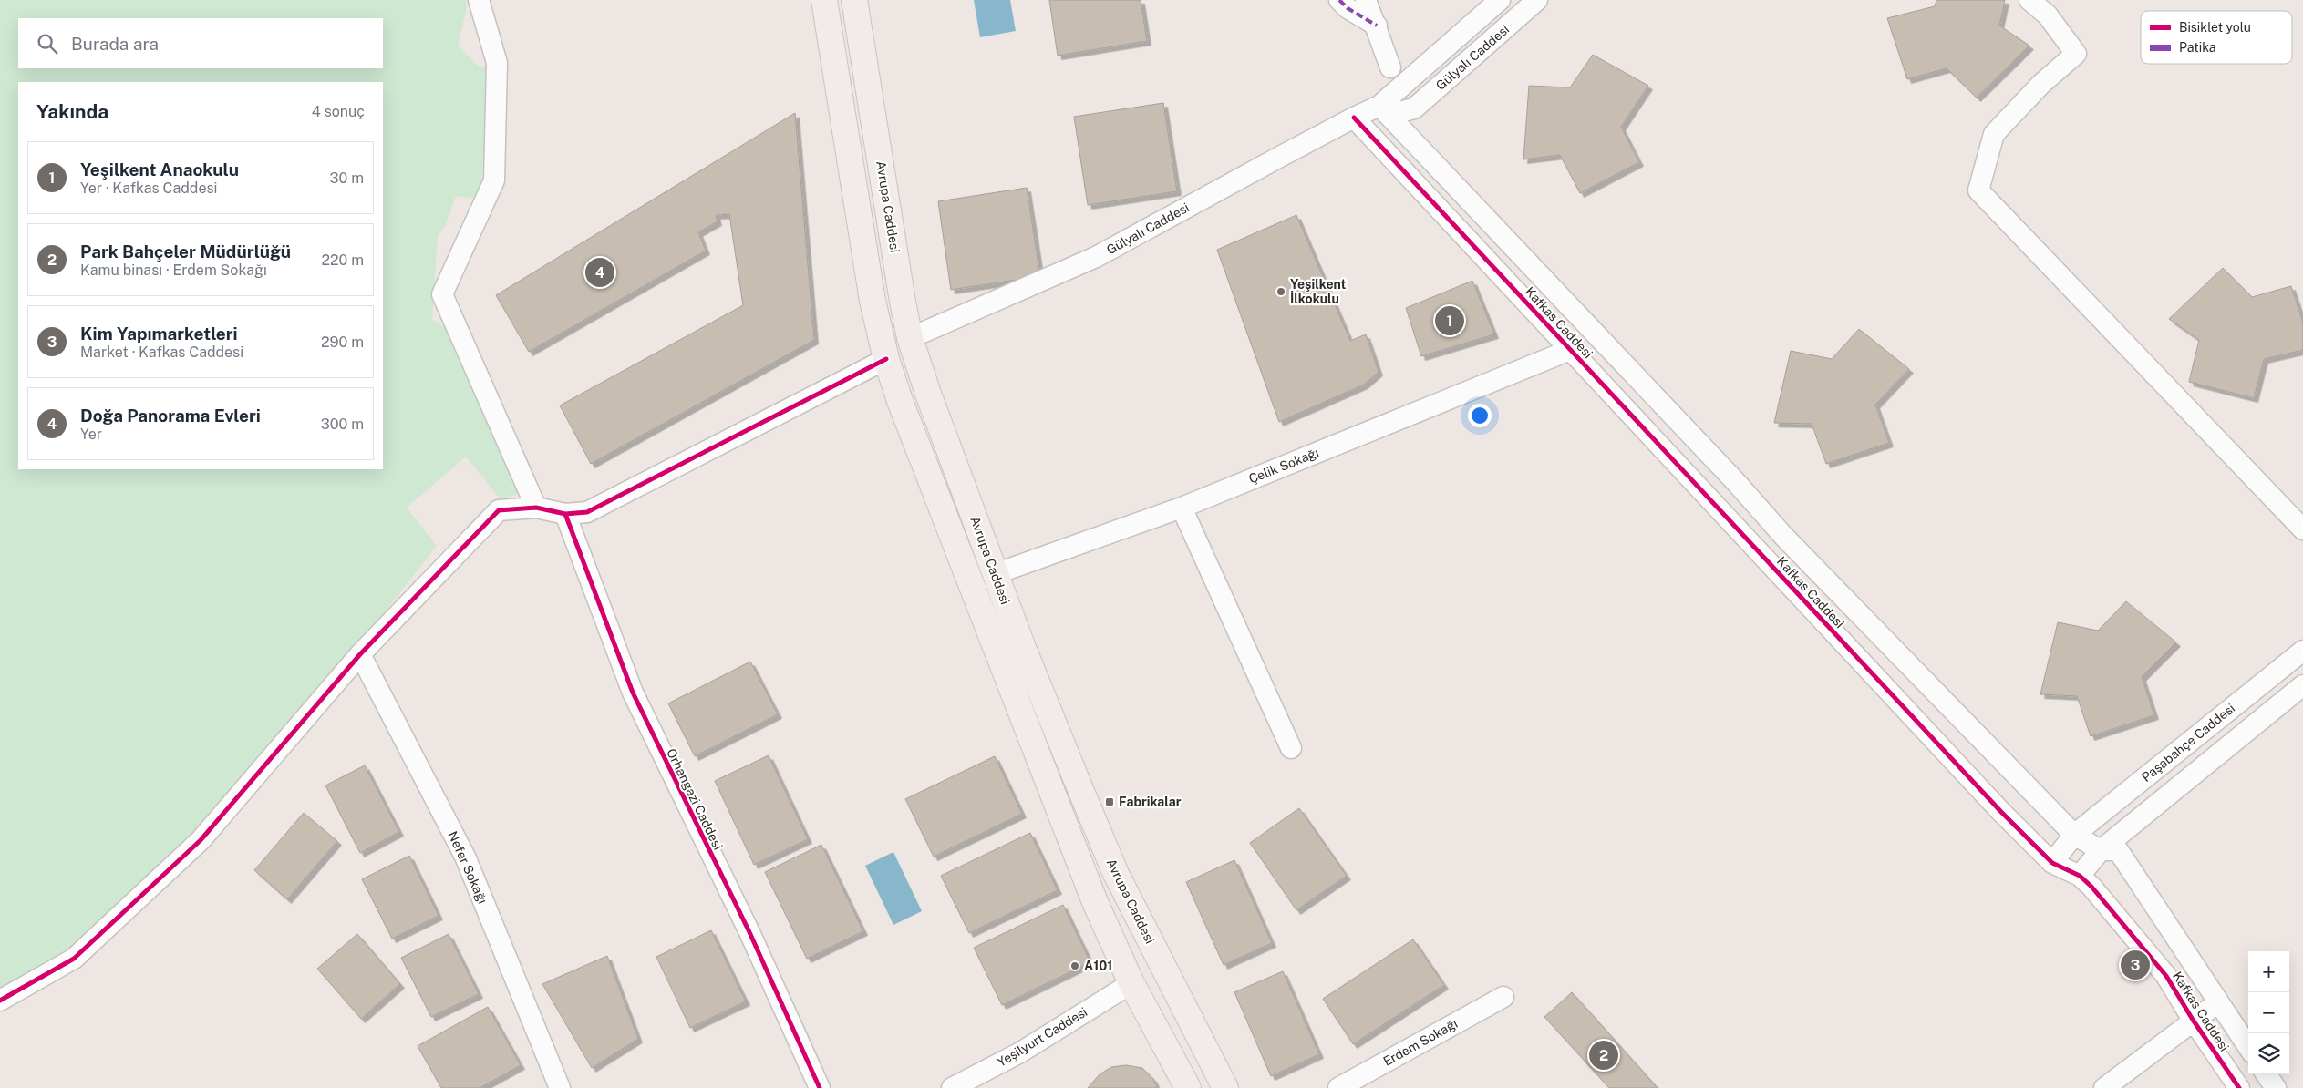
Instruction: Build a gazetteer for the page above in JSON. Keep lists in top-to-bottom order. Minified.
{"streets":{"main road":["Avrupa Caddesi"],"street":["Gülyalı Caddesi","Kafkas Caddesi","Çelik Sokağı","Paşabahçe Caddesi","Orhangazi Caddesi","Nefer Sokağı","Yeşilyurt Caddesi","Erdem Sokağı"]},"crossings":[["Gülyalı Caddesi","Avrupa Caddesi"],["Gülyalı Caddesi","Kafkas Caddesi"],["Avrupa Caddesi","Çelik Sokağı"],["Avrupa Caddesi","Yeşilyurt Caddesi"],["Kafkas Caddesi","Çelik Sokağı"],["Kafkas Caddesi","Paşabahçe Caddesi"]],"places":{"other":["Yeşilkent İlkokulu","A101"],"transit":["Fabrikalar"]},"legend":["Bisiklet yolu","Patika"],"page":{"search":"Burada ara","heading":["Yakında","4 sonuç"],"list":[{"mark":"1","name":"Yeşilkent Anaokulu","note":"Yer · Kafkas Caddesi","value":"30 m"},{"mark":"2","name":"Park Bahçeler Müdürlüğü","note":"Kamu binası · Erdem Sokağı","value":"220 m"},{"mark":"3","name":"Kim Yapımarketleri","note":"Market · Kafkas Caddesi","value":"290 m"},{"mark":"4","name":"Doğa Panorama Evleri","note":"Yer","value":"300 m"}],"pins":["4","1","3","2"],"map_buttons":["+","−"]}}
